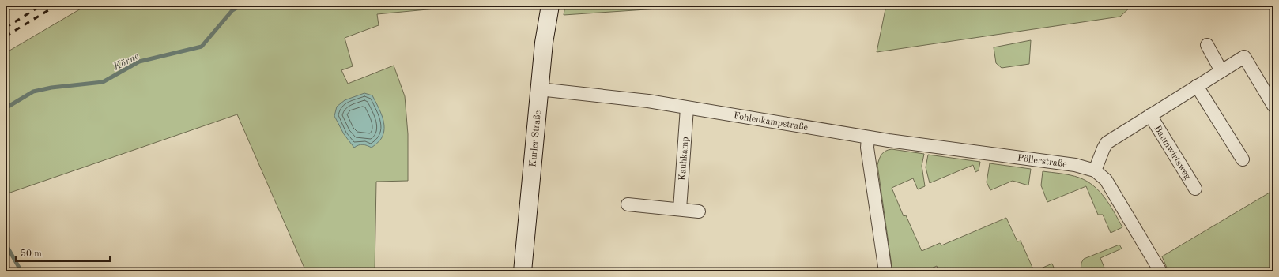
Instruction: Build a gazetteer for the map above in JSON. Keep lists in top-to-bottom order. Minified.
{"streets":{"main road":["Kurler Straße"],"street":["Fohlenkampstraße","Baumwirtsweg","Kauhkamp","Pöllerstraße"]},"crossings":[["Fohlenkampstraße","Kurler Straße"],["Fohlenkampstraße","Kauhkamp"],["Fohlenkampstraße","Pöllerstraße"],["Baumwirtsweg","Pöllerstraße"]],"water":["Körne"],"scale_bar":"50 m"}
